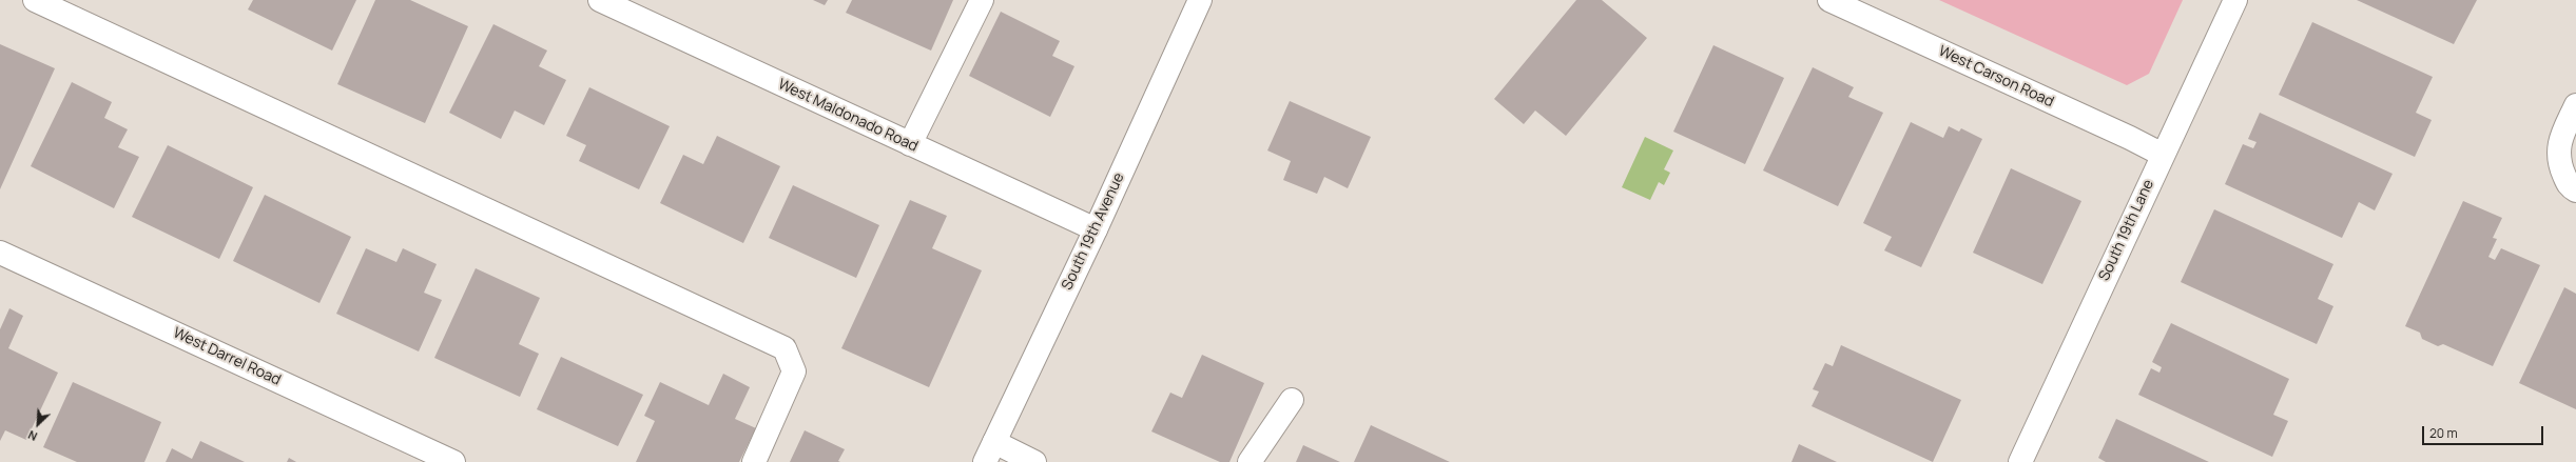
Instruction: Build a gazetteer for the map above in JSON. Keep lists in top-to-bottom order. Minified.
{"streets":{"street":["West Carson Road","West Maldonado Road","South 19th Lane","South 19th Avenue","West Darrel Road"]},"crossings":[["West Carson Road","South 19th Lane"],["West Maldonado Road","South 19th Avenue"]],"scale_bar":"20 m","north":"bottom left"}
